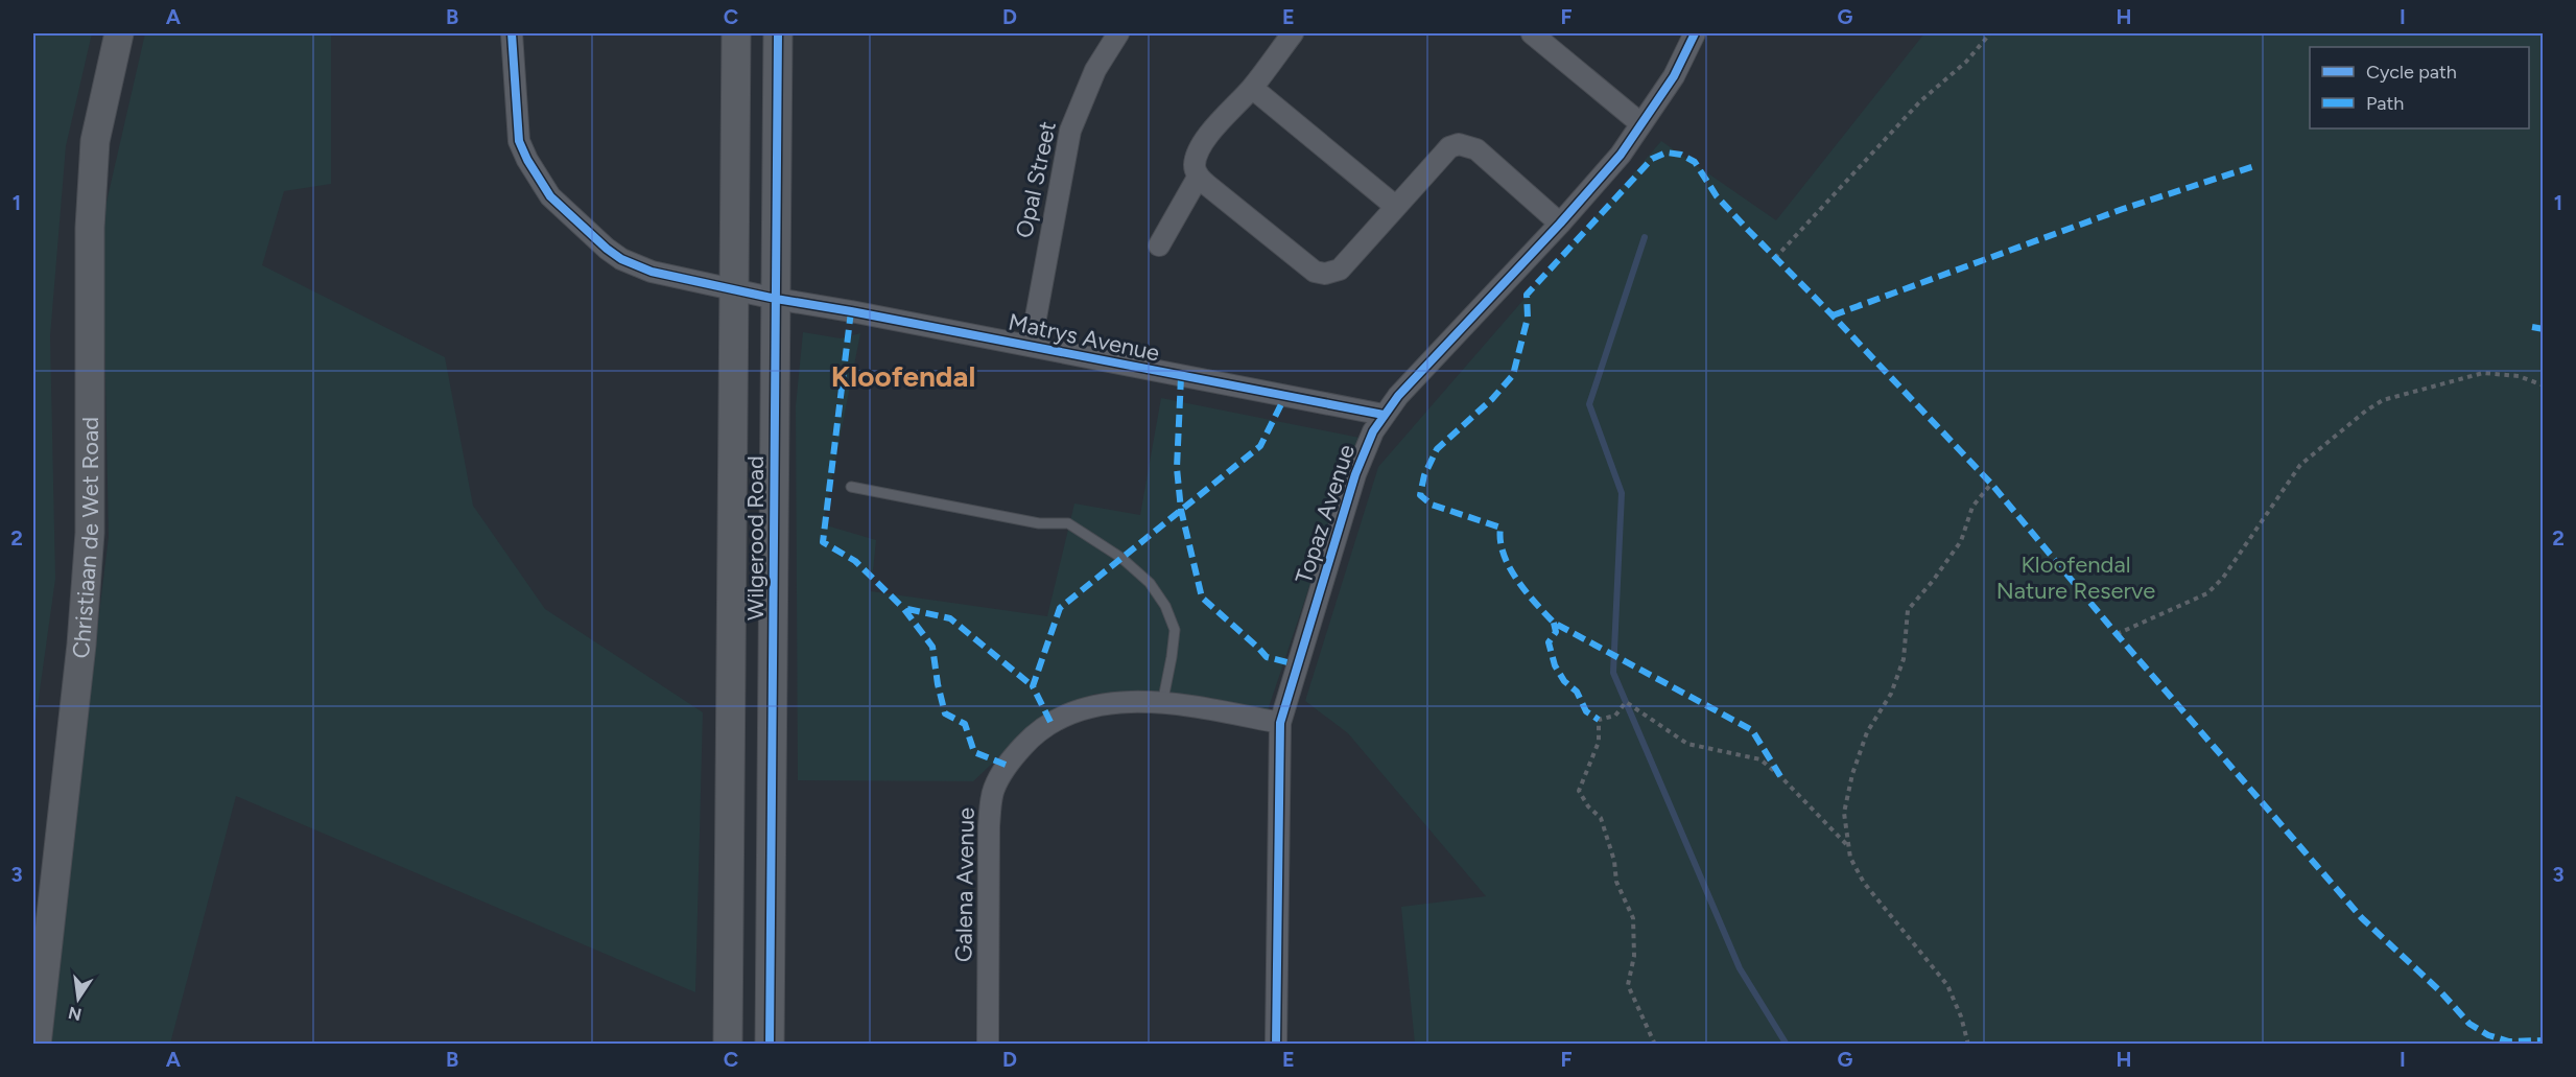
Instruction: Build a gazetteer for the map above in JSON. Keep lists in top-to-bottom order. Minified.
{"streets":{"street":["Opal Street","Matrys Avenue","Topaz Avenue","Christiaan de Wet Road","Wilgerood Road","Galena Avenue"]},"crossings":[["Opal Street","Matrys Avenue"],["Matrys Avenue","Topaz Avenue"],["Matrys Avenue","Wilgerood Road"],["Topaz Avenue","Galena Avenue"]],"districts":["Kloofendal"],"parks":["Kloofendal Nature Reserve"],"legend":["Cycle path","Path"],"north":"bottom","grid":{"columns":["A","B","C","D","E","F","G","H","I"],"rows":["1","2","3"]}}
